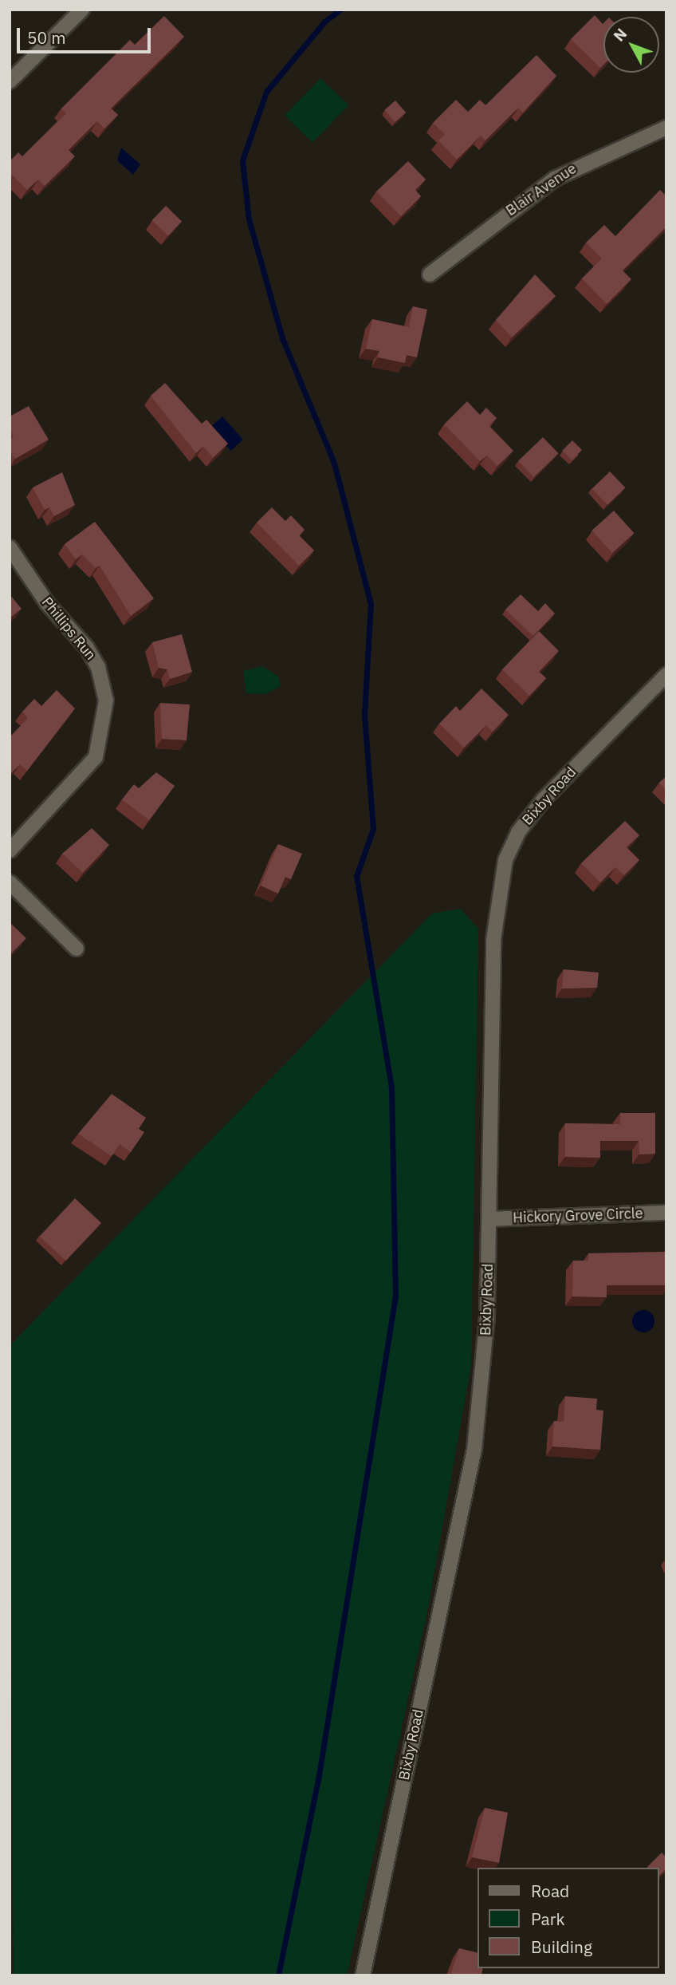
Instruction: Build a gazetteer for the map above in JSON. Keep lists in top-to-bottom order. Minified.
{"streets":{"street":["Blair Avenue","Phillips Run","Bixby Road","Hickory Grove Circle"]},"crossings":[["Bixby Road","Hickory Grove Circle"]],"legend":["Road","Park","Building"],"scale_bar":"50 m","north":"top left"}
